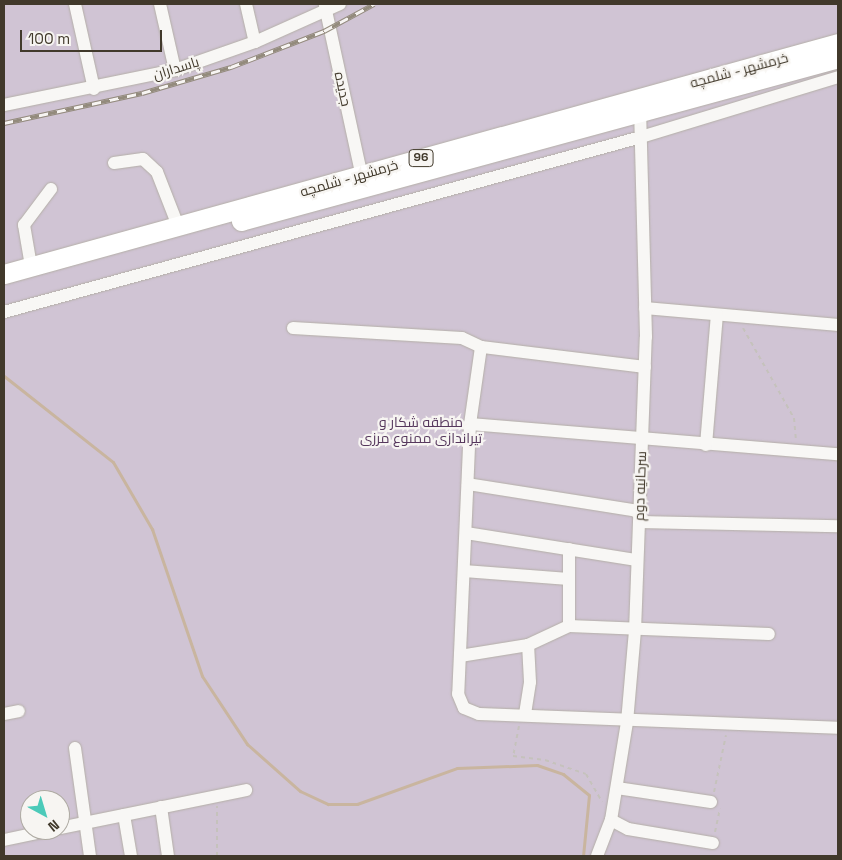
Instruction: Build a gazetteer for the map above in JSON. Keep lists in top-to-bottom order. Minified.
{"streets":{"highway":["خرمشهر - شلمچه","96"],"street":["پاسداران","جدیده","سرحانیه دوم"]},"crossings":[["پاسداران","جدیده"],["خرمشهر - شلمچه","جدیده"],["خرمشهر - شلمچه","سرحانیه دوم"]],"parks":["منطقه شکار و تیراندازی ممنوع مرزی"],"scale_bar":"100 m","north":"bottom right"}
